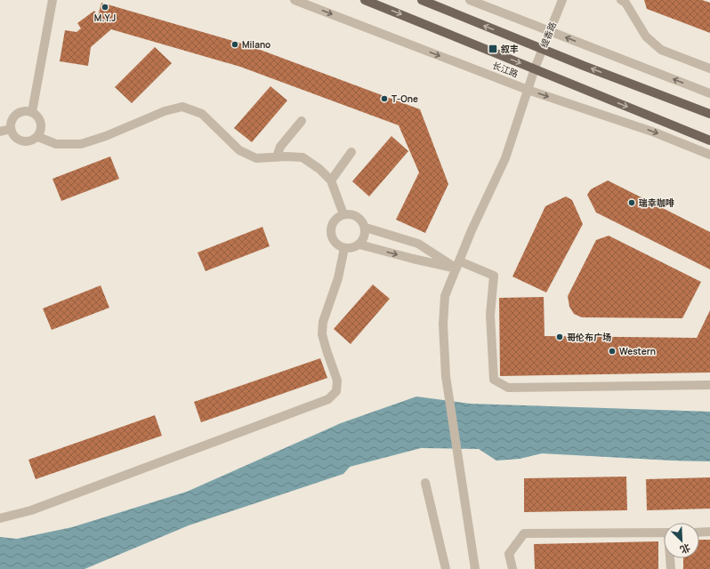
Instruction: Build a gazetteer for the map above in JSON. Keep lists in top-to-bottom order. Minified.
{"streets":{"main road":["长江路"],"street":["缇香路"]},"crossings":[["缇香路","长江路"]],"places":{"other":["M.Y.J","Milano","T-One","瑞幸咖啡","哥伦布广场","Western"],"transit":["叙丰"]},"north":"bottom right"}
